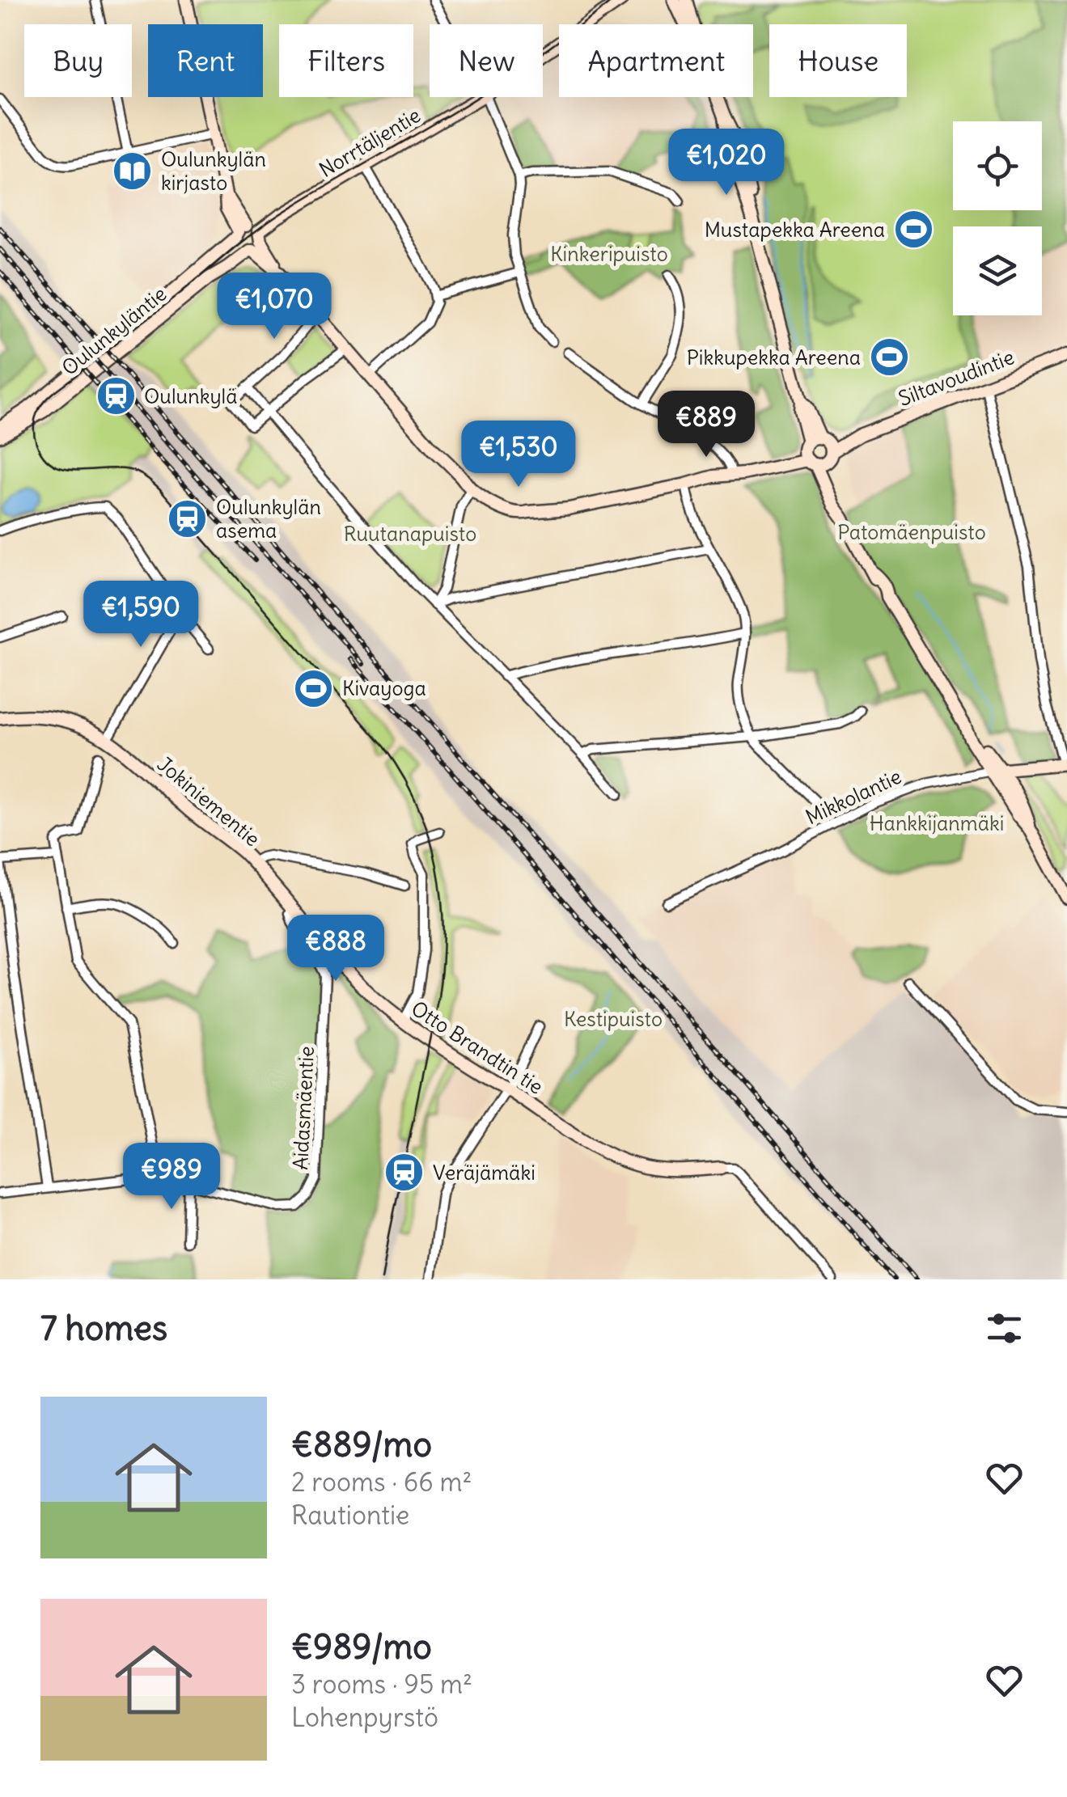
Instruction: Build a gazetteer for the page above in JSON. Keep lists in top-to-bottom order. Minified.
{"streets":{"main road":["Norrtäljentie","Oulunkyläntie","Siltavoudintie","Mikkolantie","Jokiniementie","Otto Brandtin tie"],"street":["Aidasmäentie"]},"crossings":[["Norrtäljentie","Oulunkyläntie"],["Norrtäljentie","Siltavoudintie"],["Oulunkyläntie","Siltavoudintie"],["Jokiniementie","Otto Brandtin tie"],["Otto Brandtin tie","Aidasmäentie"]],"parks":["Kinkeripuisto","Patomäenpuisto","Ruutanapuisto","Hankkijanmäki","Kestipuisto"],"places":{"library":["Oulunkylän kirjasto"],"sports":["Mustapekka Areena","Pikkupekka Areena","Kivayoga"],"station":["Oulunkylä","Oulunkylän asema","Veräjämäki"]},"page":{"chip":["Buy","Rent","Filters","New","Apartment","House"],"price":["€1,020","€1,070","€889","€1,530","€1,590","€888","€989"],"heading":"7 homes","list":[{"name":"€889/mo","note":"2 rooms · 66 m² · Rautiontie"},{"name":"€989/mo","note":"3 rooms · 95 m² · Lohenpyrstö"}]}}
